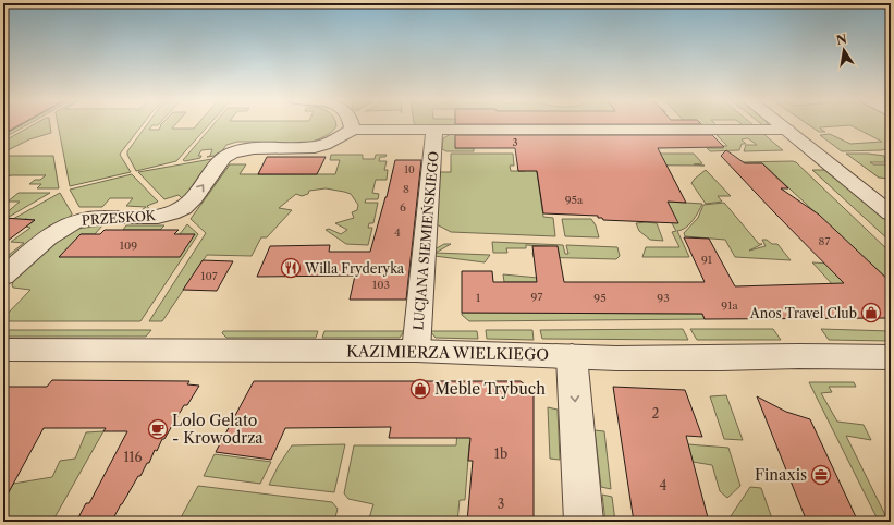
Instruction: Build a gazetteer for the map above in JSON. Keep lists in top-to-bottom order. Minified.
{"streets":{"street":["PRZESKOK","LUCJANA SIEMIEŃSKIEGO","KAZIMIERZA WIELKIEGO"]},"crossings":[["LUCJANA SIEMIEŃSKIEGO","KAZIMIERZA WIELKIEGO"]],"one_way":["PRZESKOK"],"places":{"restaurant":["Willa Fryderyka"],"shop":["Anos Travel Club","Meble Trybuch"],"cafe":["Lolo Gelato - Krowodrza"],"office":["Finaxis"]},"house_numbers":["3","10","8","95a","6","4","87","109","91","107","103","97","1","95","93","91a","2","1b","116","4","3"],"north":"top"}
